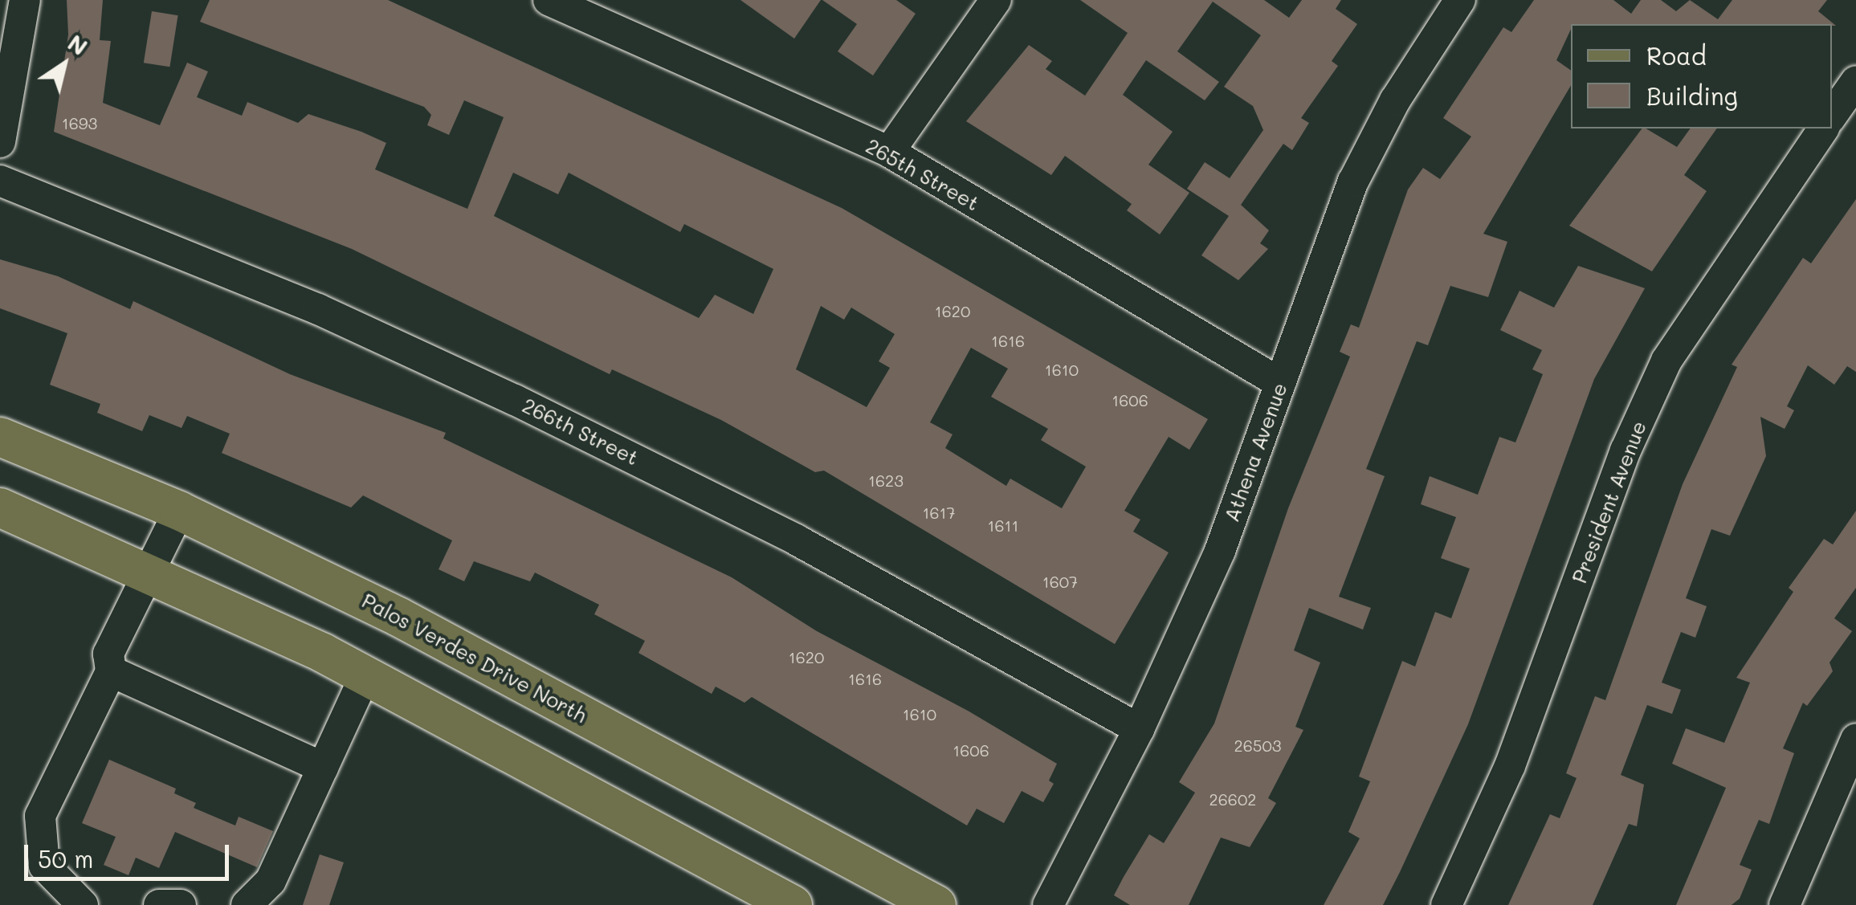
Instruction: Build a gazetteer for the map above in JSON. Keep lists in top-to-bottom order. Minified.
{"streets":{"main road":["Palos Verdes Drive North"],"street":["265th Street","266th Street","Athena Avenue","President Avenue"]},"crossings":[["265th Street","Athena Avenue"],["266th Street","Athena Avenue"]],"house_numbers":["1693","1620","1616","1610","1606","1623","1617","1611","1607","1620","1616","1610","26503","1606","26602"],"legend":["Road","Building"],"scale_bar":"50 m","north":"top right"}
